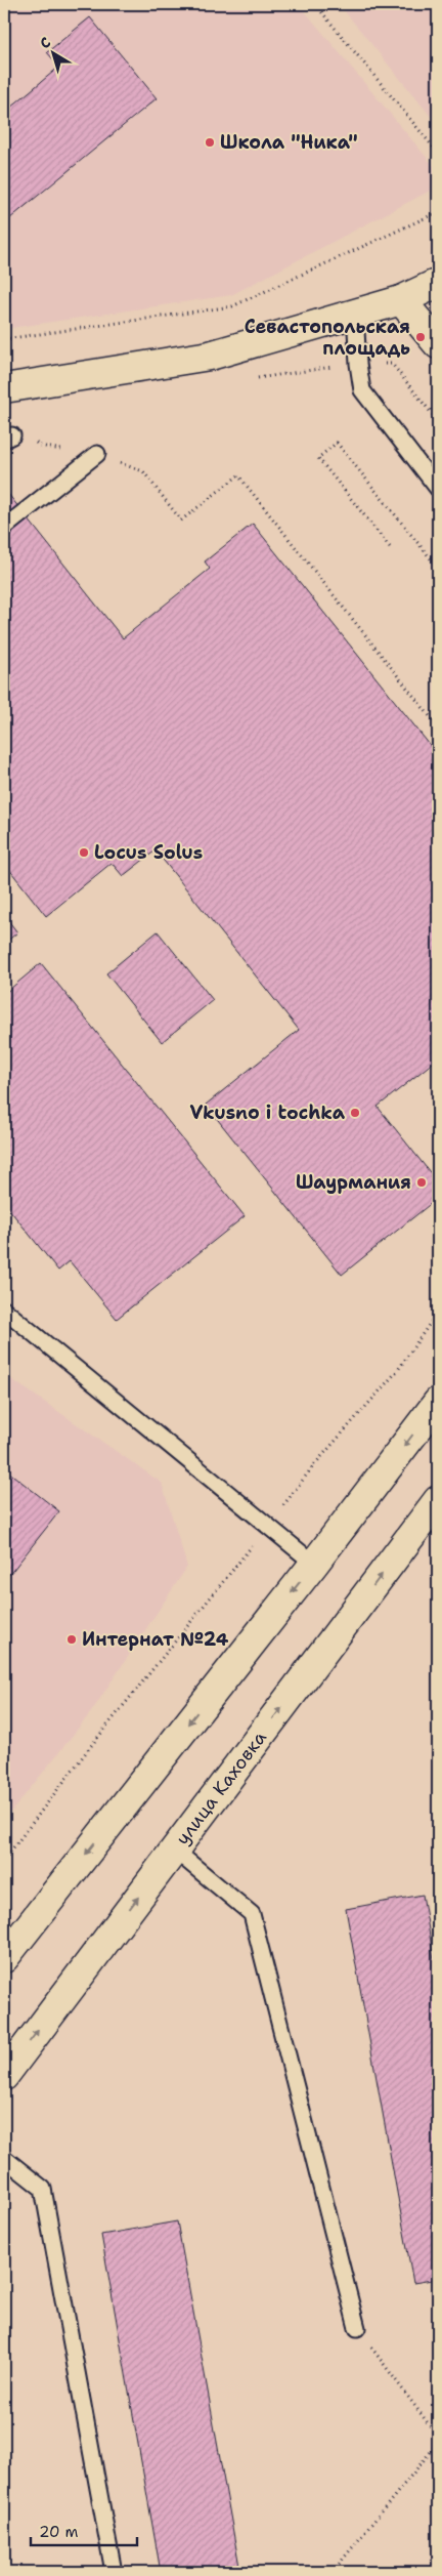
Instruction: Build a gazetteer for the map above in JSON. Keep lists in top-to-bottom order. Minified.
{"streets":{"main road":["улица Каховка"]},"places":["Школа \"Ника\"","Севастопольская площадь","Locus Solus","Vkusno i tochka","Шаурмания","Интернат №24"],"scale_bar":"20 m","north":"top left"}
